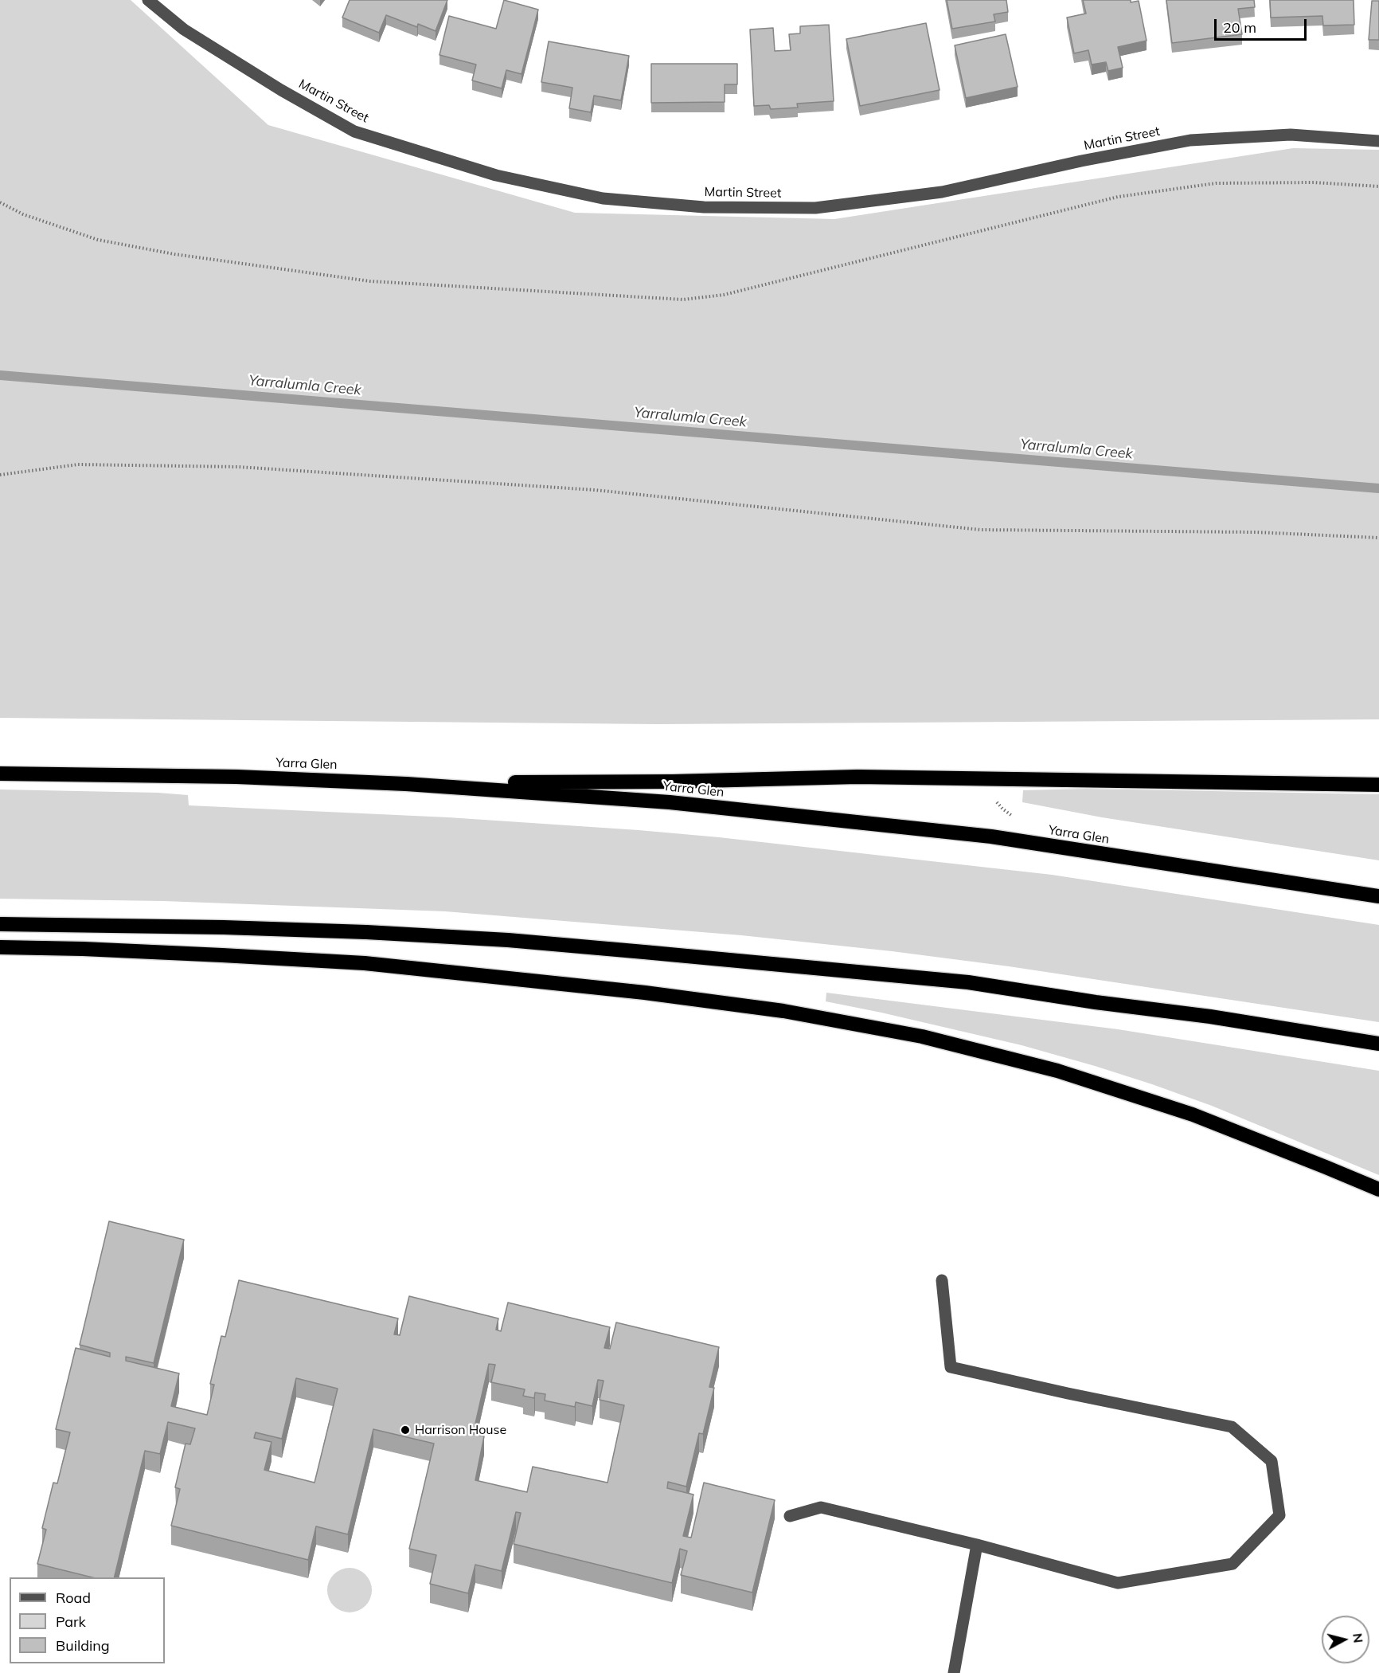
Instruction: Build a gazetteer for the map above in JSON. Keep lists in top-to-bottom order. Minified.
{"streets":{"highway":["Yarra Glen"],"street":["Martin Street"]},"water":["Yarralumla Creek"],"places":["Harrison House"],"legend":["Road","Park","Building"],"scale_bar":"20 m","north":"right"}
